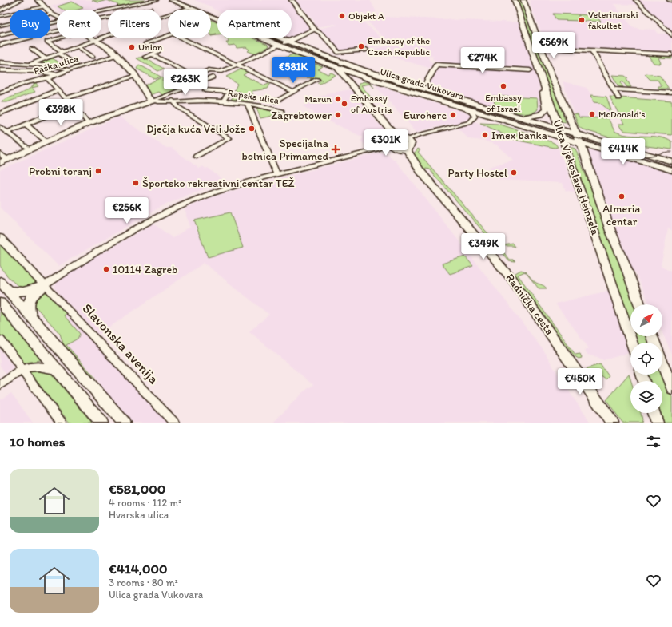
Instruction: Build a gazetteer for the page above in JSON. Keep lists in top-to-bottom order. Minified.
{"streets":{"main road":["Ulica grada Vukovara","Ulica Vjekoslava Heinzela","Radnička cesta"],"street":["Paška ulica","Rapska ulica","Slavonska avenija"]},"crossings":[["Ulica grada Vukovara","Ulica Vjekoslava Heinzela"],["Ulica grada Vukovara","Radnička cesta"]],"places":{"other":["Objekt A","Veterinarski fakultet","Embassy of the Czech Republic","Union","Embassy of Israel","Marun","Embassy of Austria","McDonald's","Zagrebtower","Euroherc","Dječja kuća Veli Jože","Imex banka","Probni toranj","Party Hostel","Športsko rekreativni centar TEŽ","Almeria centar","10114 Zagreb"],"health":["Specijalna bolnica Primamed"]},"north":"top right","page":{"chip":["Buy","Rent","Filters","New","Apartment"],"price":["€569K","€274K","€581K","€263K","€398K","€301K","€414K","€256K","€349K","€450K"],"heading":"10 homes","list":[{"name":"€581,000","note":"4 rooms · 112 m² · Hvarska ulica"},{"name":"€414,000","note":"3 rooms · 80 m² · Ulica grada Vukovara"}]}}
